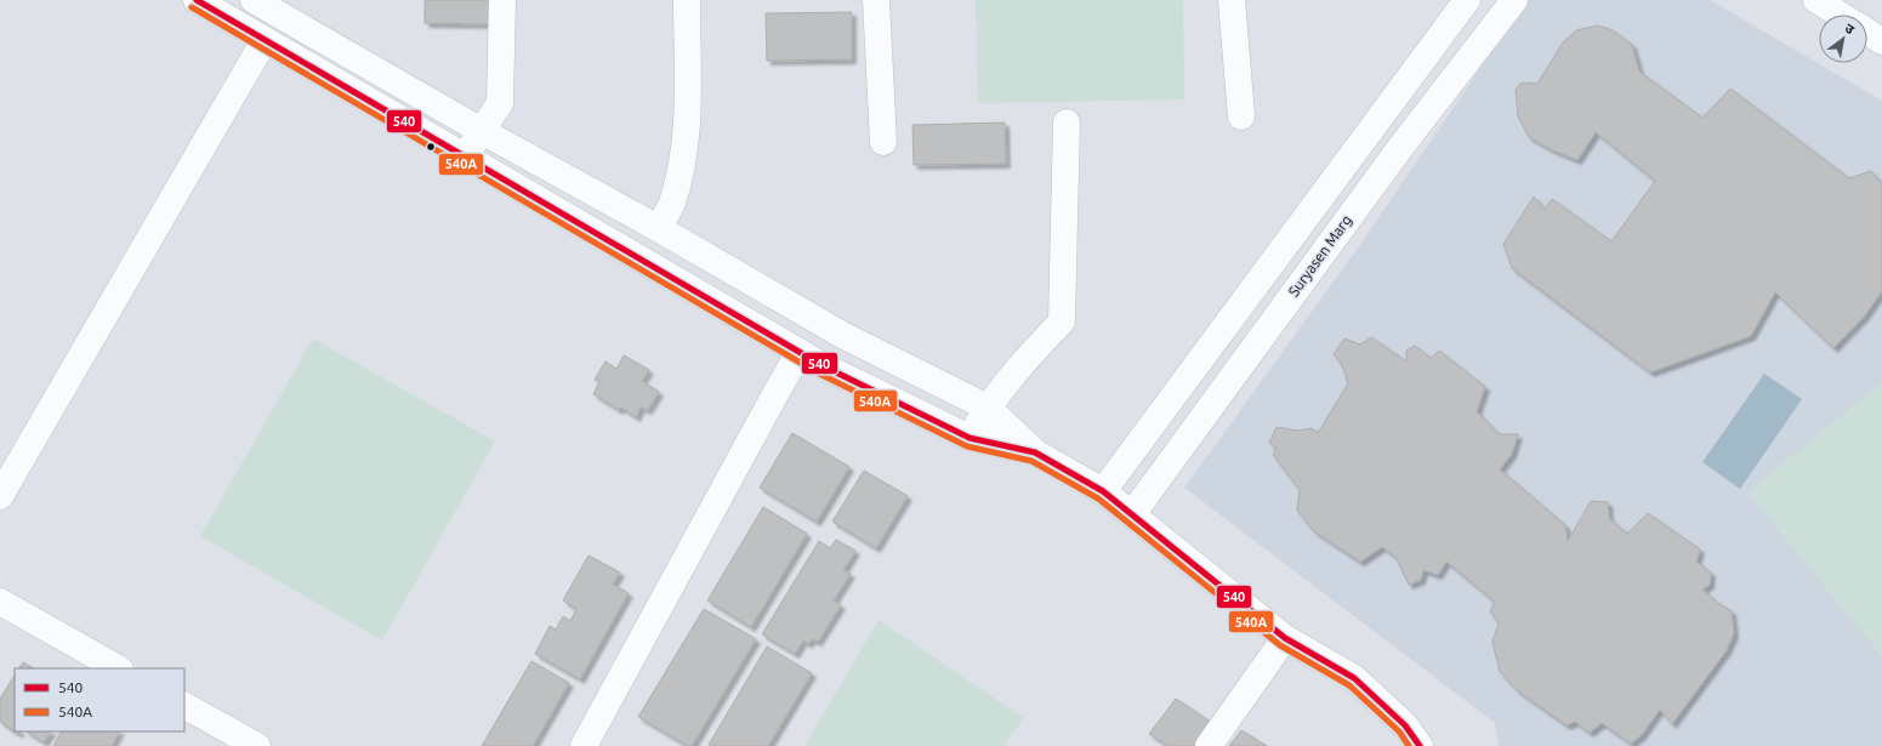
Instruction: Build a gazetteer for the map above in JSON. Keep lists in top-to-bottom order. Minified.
{"streets":{"street":["Suryasen Marg"]},"lines":["transit line 540","transit line 540A"],"legend":["540","540A"],"north":"top right"}
